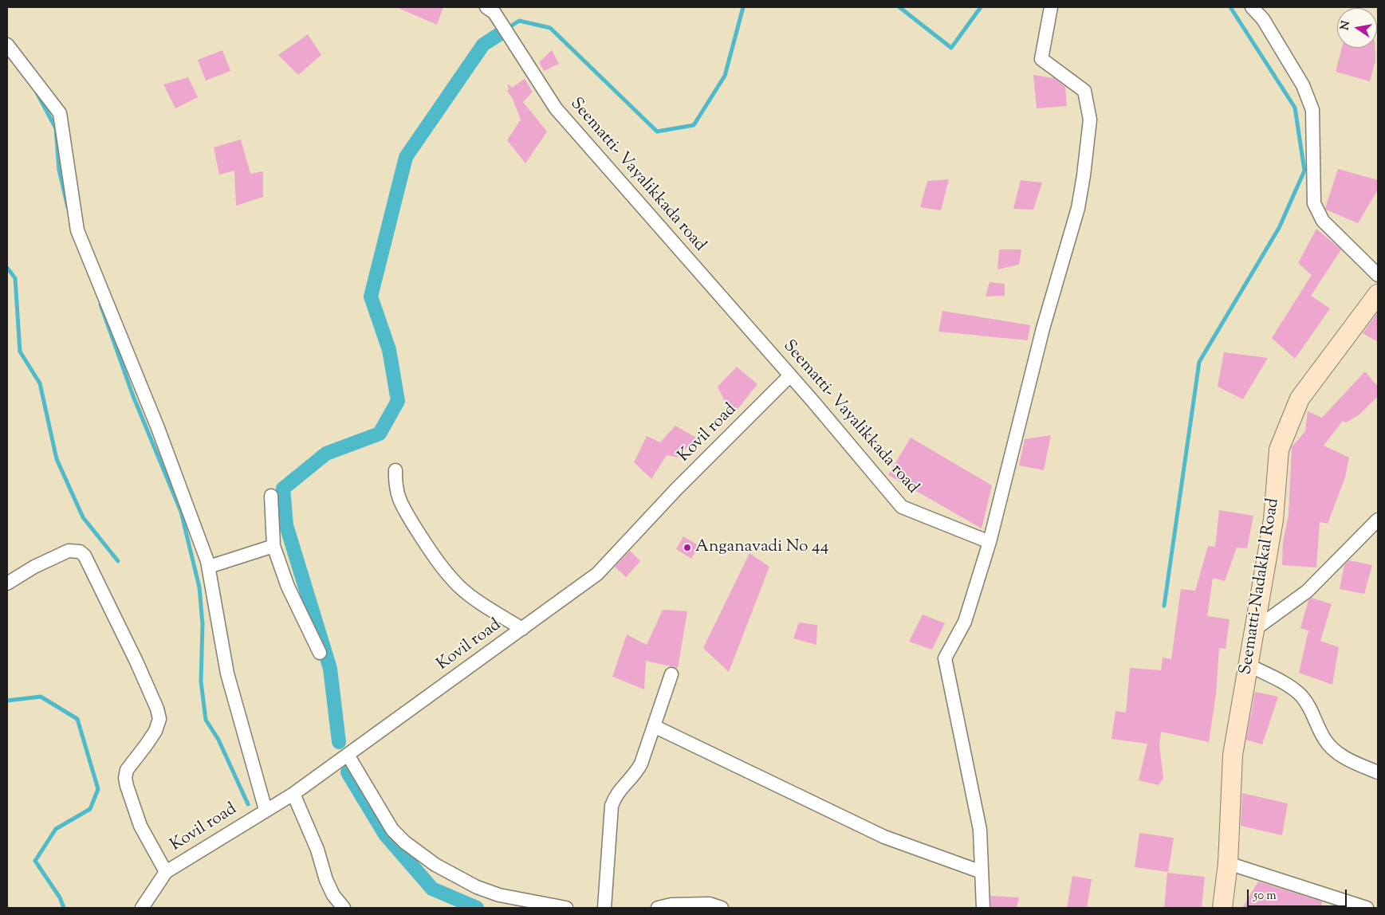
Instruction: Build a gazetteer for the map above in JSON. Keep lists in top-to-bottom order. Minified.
{"streets":{"street":["Seematti- Vayalikkada road","Kovil road","Seematti-Nadakkal Road"]},"crossings":[["Seematti- Vayalikkada road","Kovil road"]],"places":["Anganavadi No 44"],"scale_bar":"50 m","north":"left"}
